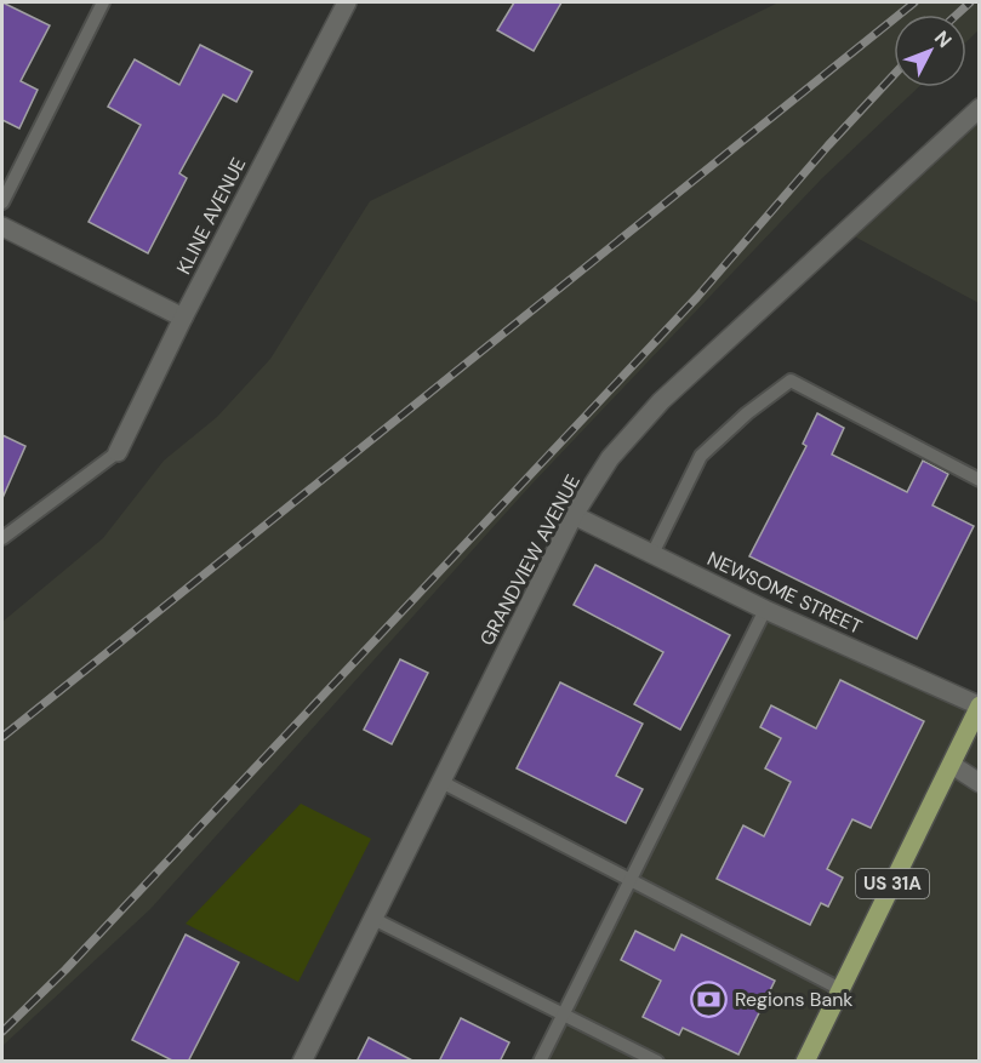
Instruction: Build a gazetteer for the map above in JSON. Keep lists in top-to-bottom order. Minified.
{"streets":{"main road":["US 31A"],"street":["KLINE AVENUE","GRANDVIEW AVENUE","NEWSOME STREET"]},"crossings":[["GRANDVIEW AVENUE","NEWSOME STREET"],["NEWSOME STREET","US 31A"]],"places":{"bank":["Regions Bank"]},"north":"top right"}
